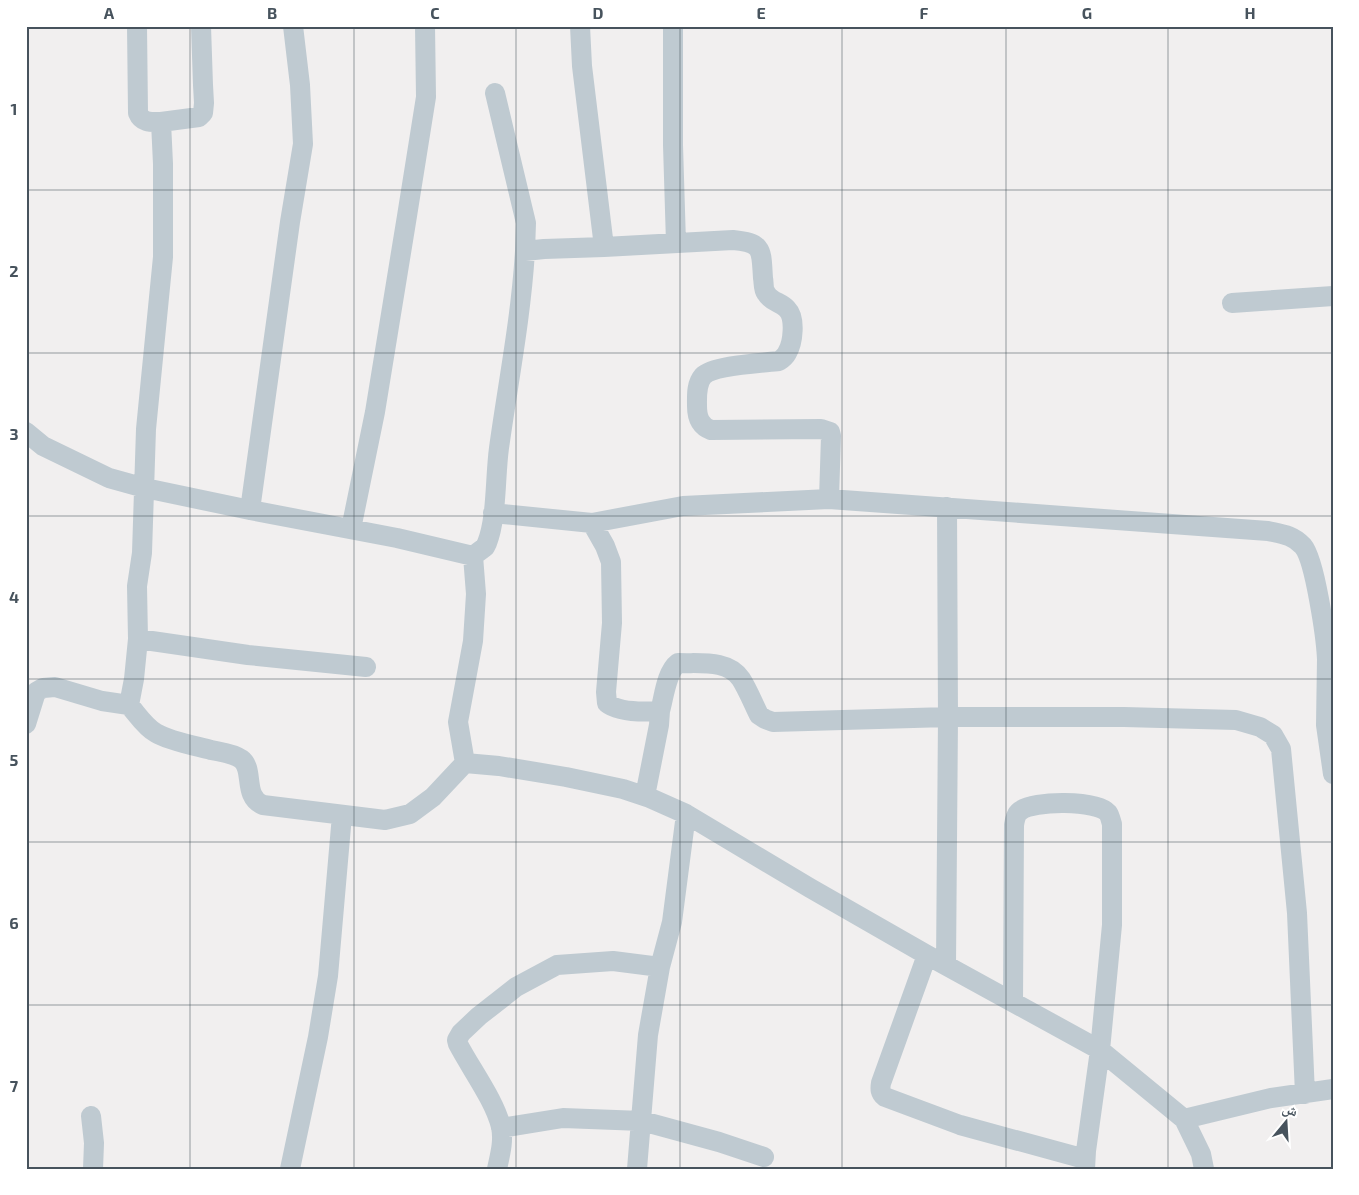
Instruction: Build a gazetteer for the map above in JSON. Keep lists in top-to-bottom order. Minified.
{"north":"top","grid":{"columns":["A","B","C","D","E","F","G","H"],"rows":["1","2","3","4","5","6","7"]}}
